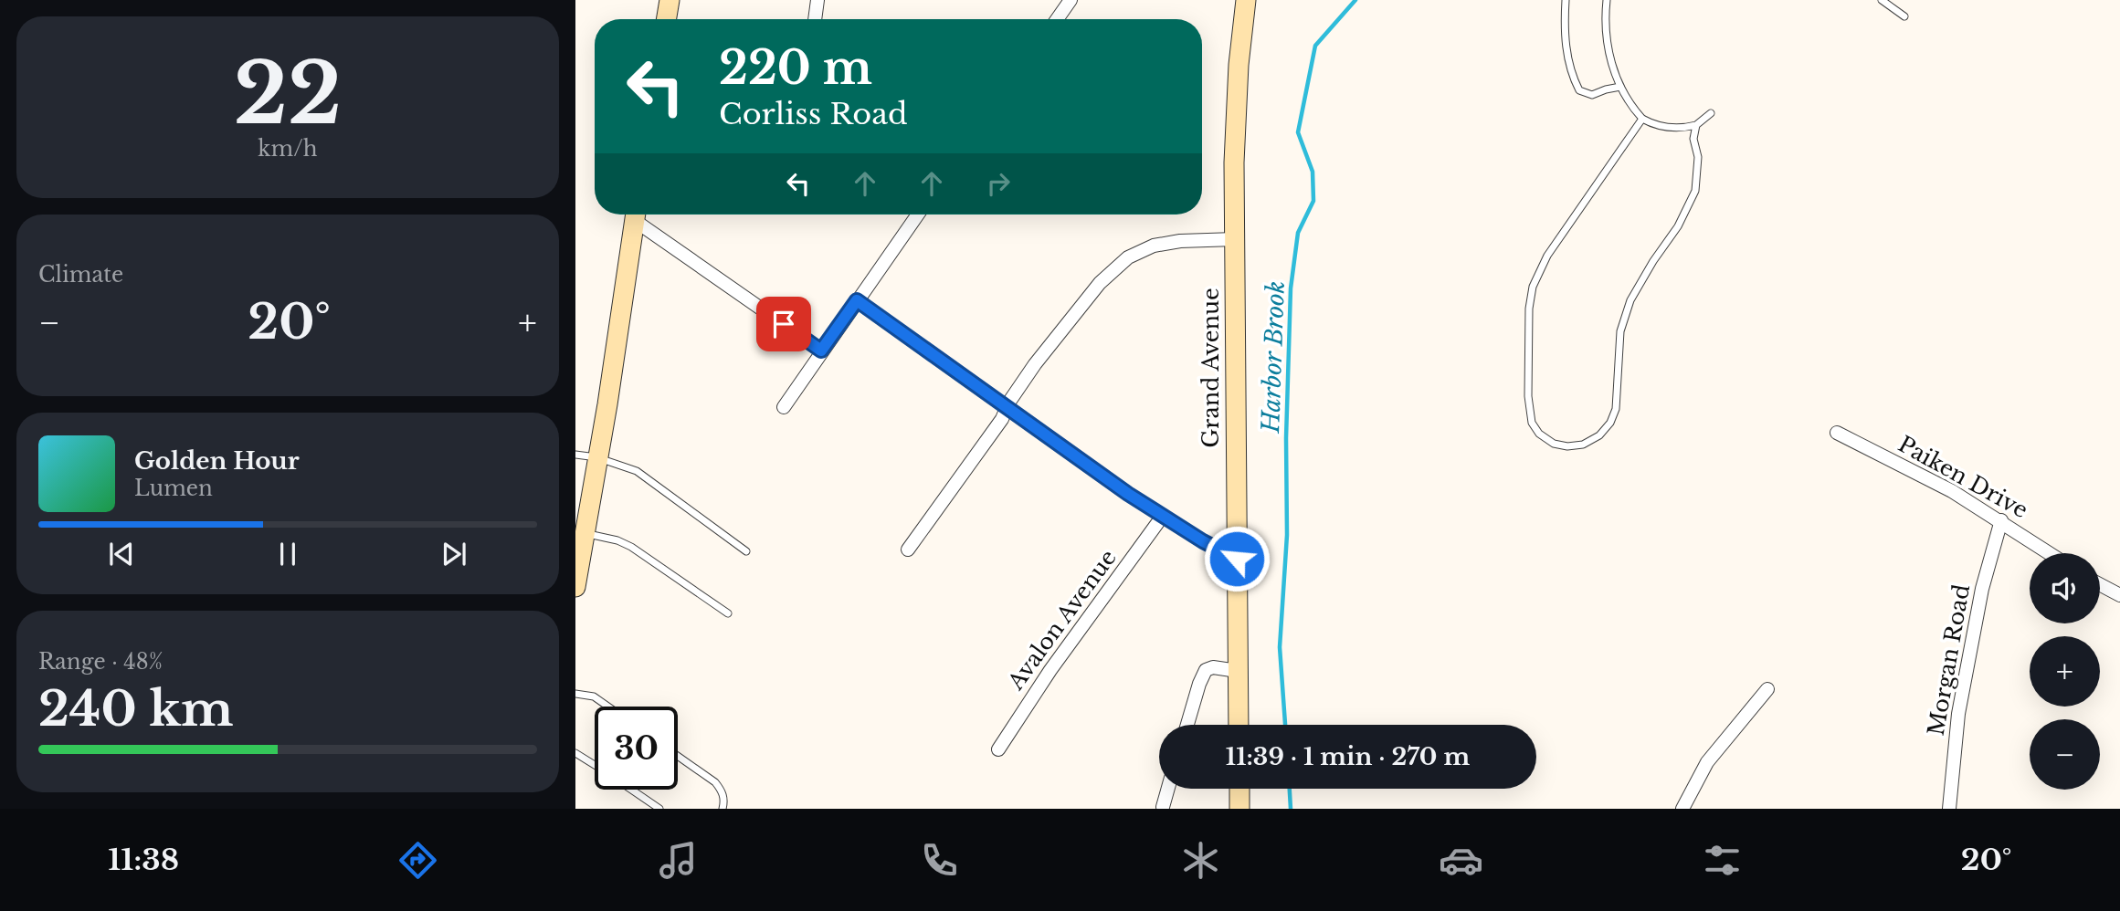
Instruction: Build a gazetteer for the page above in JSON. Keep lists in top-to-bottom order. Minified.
{"streets":{"street":["Grand Avenue","Paiken Drive","Avalon Avenue","Morgan Road"]},"crossings":[["Paiken Drive","Morgan Road"]],"water":["Harbor Brook"],"page":{"tile":[["22","km/h"],"Climate",["Range · 48%","240 km"]],"turn":["220 m","Corliss Road"],"heat":["−","20°","+"],"song":["Golden Hour","Lumen"],"map_buttons":["+","−"],"limit":"30","trip":"11:39 · 1 min · 270 m","tabs":["11:38","20°"]}}
